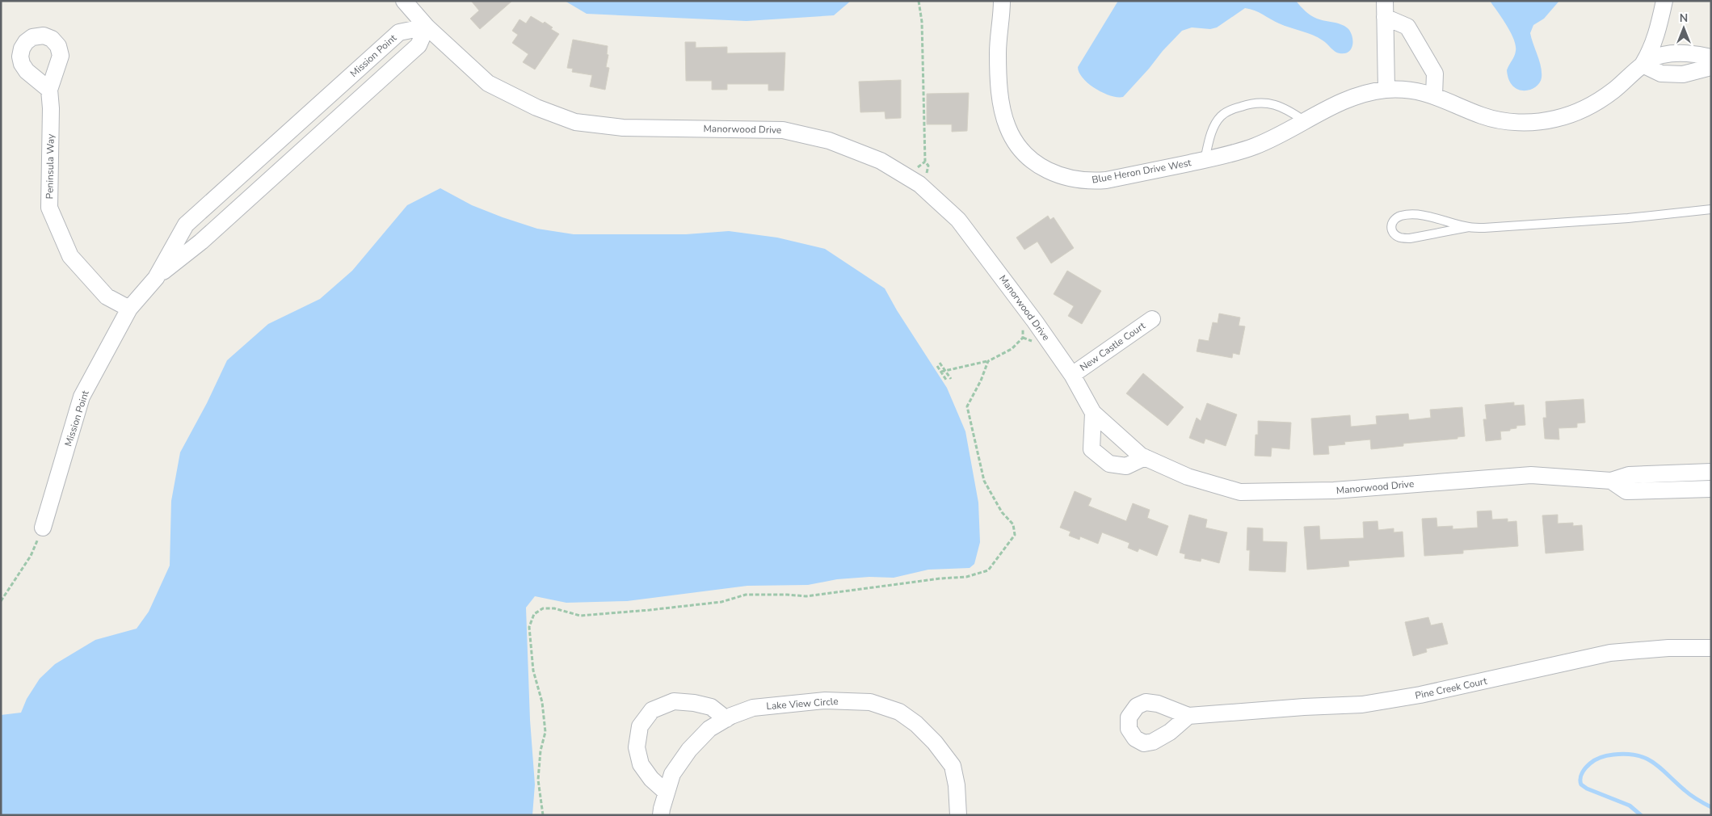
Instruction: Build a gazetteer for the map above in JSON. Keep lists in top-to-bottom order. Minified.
{"streets":{"street":["Mission Point","Manorwood Drive","Peninsula Way","Blue Heron Drive West","New Castle Court","Pine Creek Court","Lake View Circle"]},"crossings":[["Mission Point","Manorwood Drive"],["Mission Point","Peninsula Way"],["Manorwood Drive","New Castle Court"]],"north":"top"}
